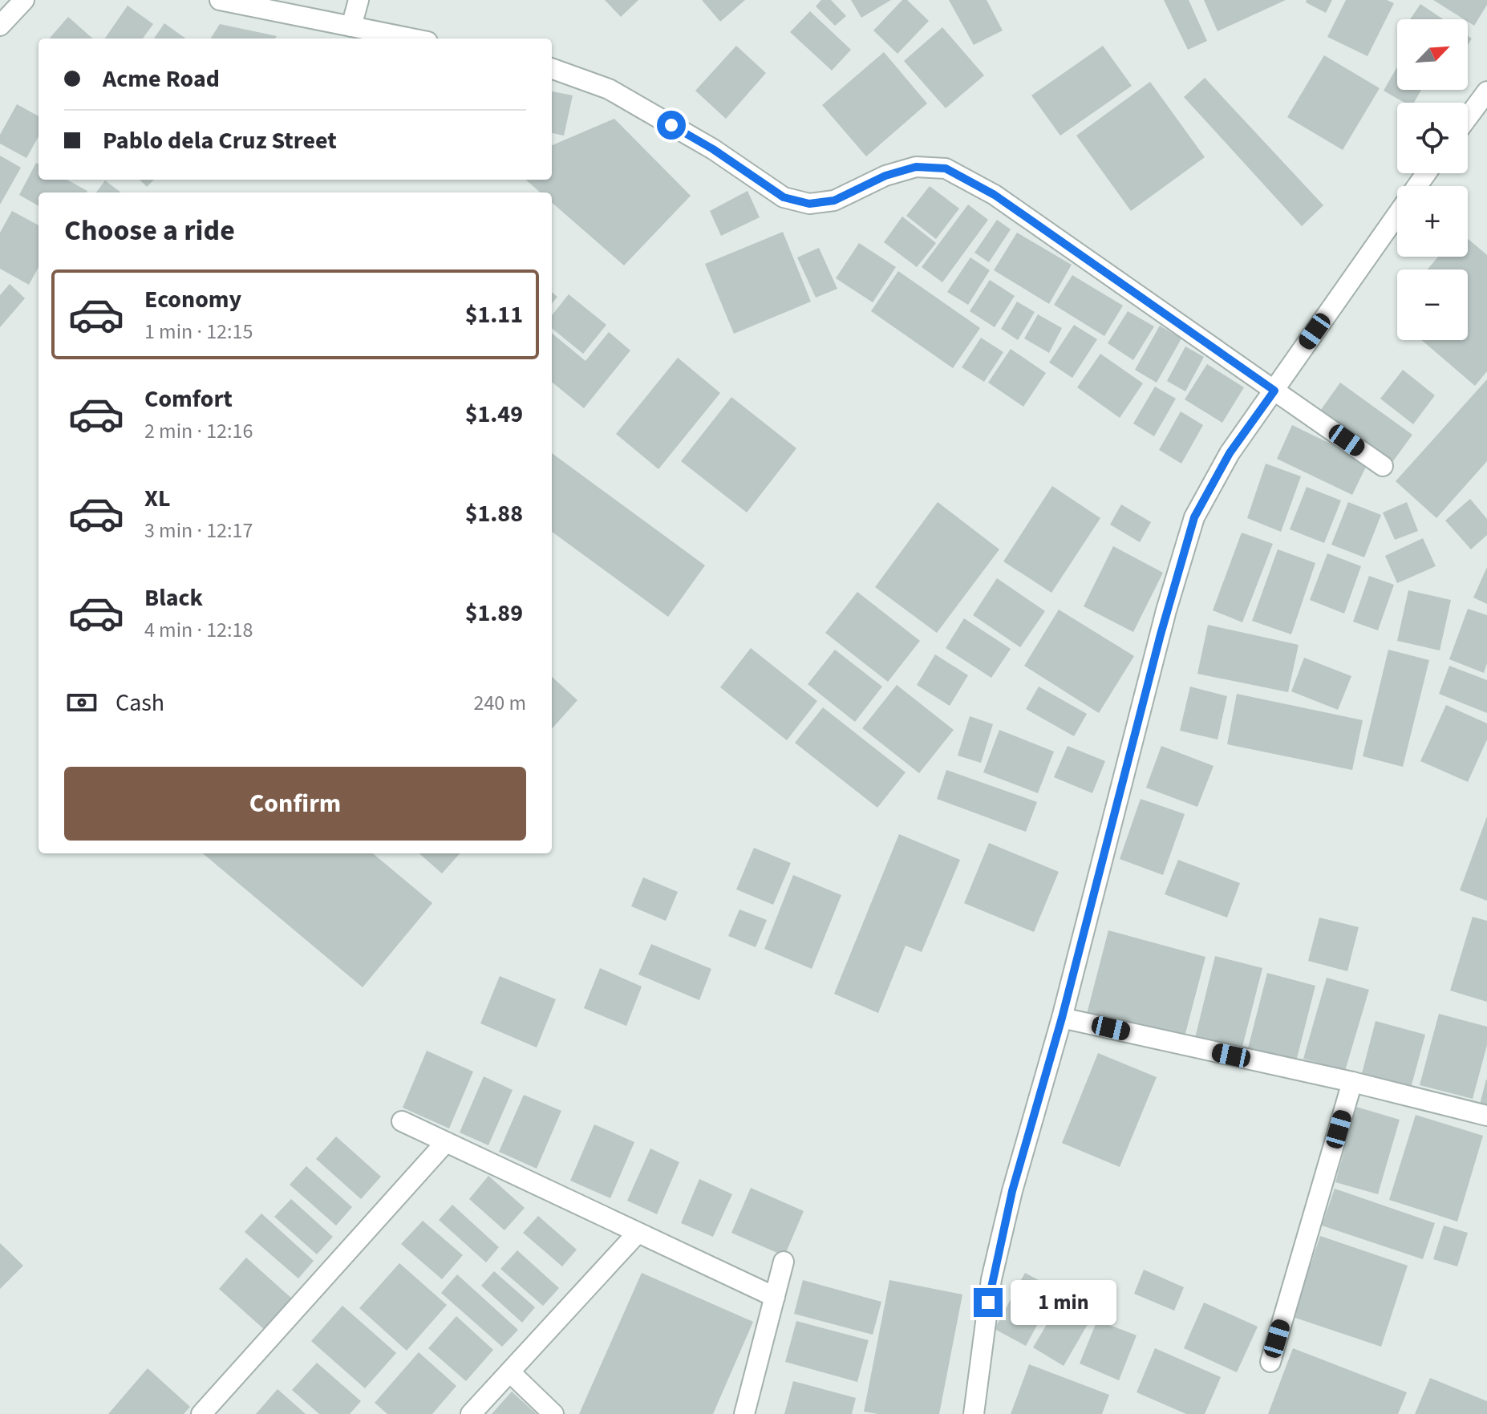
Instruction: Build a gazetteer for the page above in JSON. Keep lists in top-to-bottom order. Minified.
{"north":"top right","page":{"map_buttons":["+","−"],"banner":["Acme Road","Pablo dela Cruz Street"],"heading":"Choose a ride","list":[{"name":"Economy","note":"1 min · 12:15","value":"$1.11"},{"name":"Comfort","note":"2 min · 12:16","value":"$1.49"},{"name":"XL","note":"3 min · 12:17","value":"$1.88"},{"name":"Black","note":"4 min · 12:18","value":"$1.89"}],"pay":["Cash","240 m"],"buttons":"Confirm","bubble":"1 min"}}
